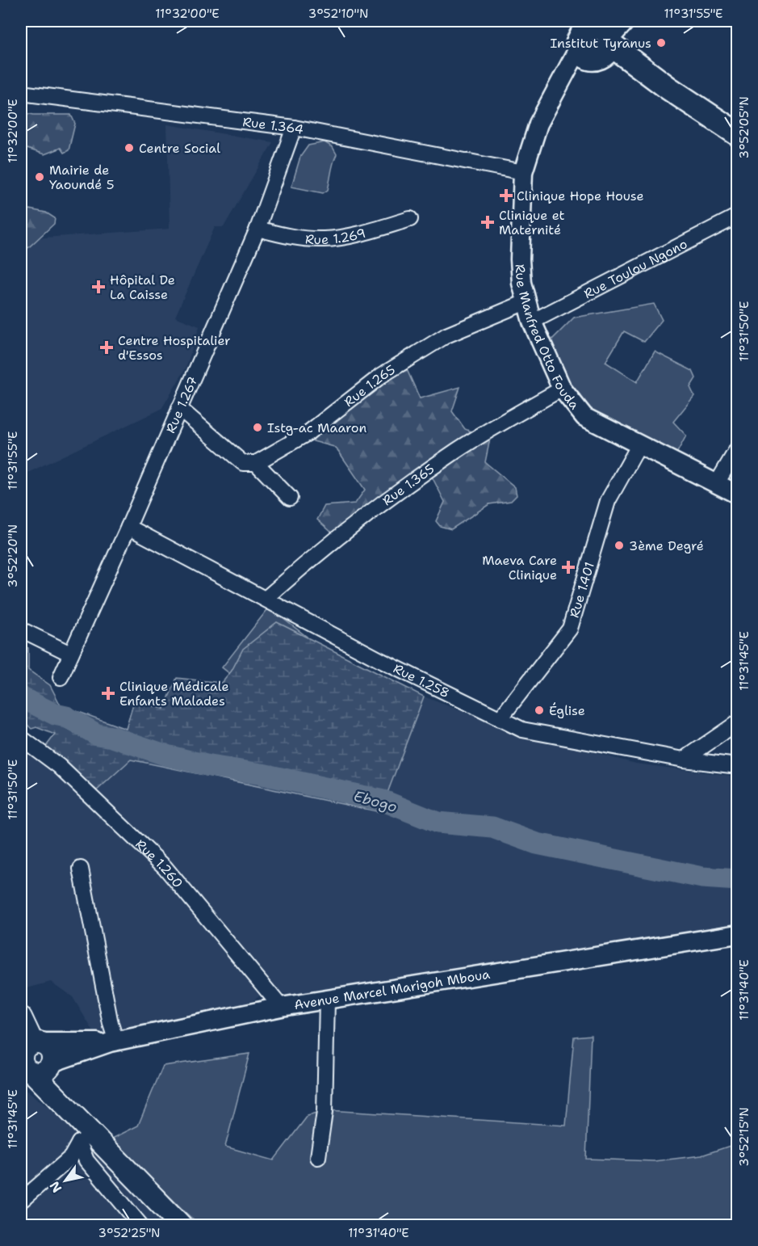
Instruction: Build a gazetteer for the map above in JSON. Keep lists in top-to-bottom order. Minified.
{"streets":{"street":["Rue 1.364","Rue 1.269","Rue Toulou Ngono","Rue Manfred Otto Fouda","Rue 1.265","Rue 1.267","Rue 1.365","Rue 1.401","Rue 1.258","Rue 1.260","Avenue Marcel Marigoh Mboua"]},"crossings":[["Rue 1.364","Rue Manfred Otto Fouda"],["Rue 1.364","Rue 1.267"],["Rue 1.269","Rue 1.267"],["Rue Toulou Ngono","Rue Manfred Otto Fouda"],["Rue Manfred Otto Fouda","Rue 1.265"],["Rue Manfred Otto Fouda","Rue 1.365"],["Rue Manfred Otto Fouda","Rue 1.401"],["Rue 1.267","Rue 1.258"],["Rue 1.365","Rue 1.258"],["Rue 1.401","Rue 1.258"],["Rue 1.260","Avenue Marcel Marigoh Mboua"]],"water":["Ebogo"],"places":{"other":["Institut Tyranus","Centre Social","Mairie de Yaoundé 5","Istg-ac Maaron","3ème Degré","Église"],"health":["Clinique Hope House","Clinique et Maternité","Hôpital De La Caisse","Centre Hospitalier d'Essos","Maeva Care Clinique","Clinique Médicale Enfants Malades"]},"north":"bottom left","coordinates":["11°32'00\"E","3°52'10\"N","11°31'55\"E","3°52'05\"N","11°31'50\"E","3°52'20\"N","11°31'45\"E","11°31'40\"E","3°52'15\"N","3°52'25\"N"]}
